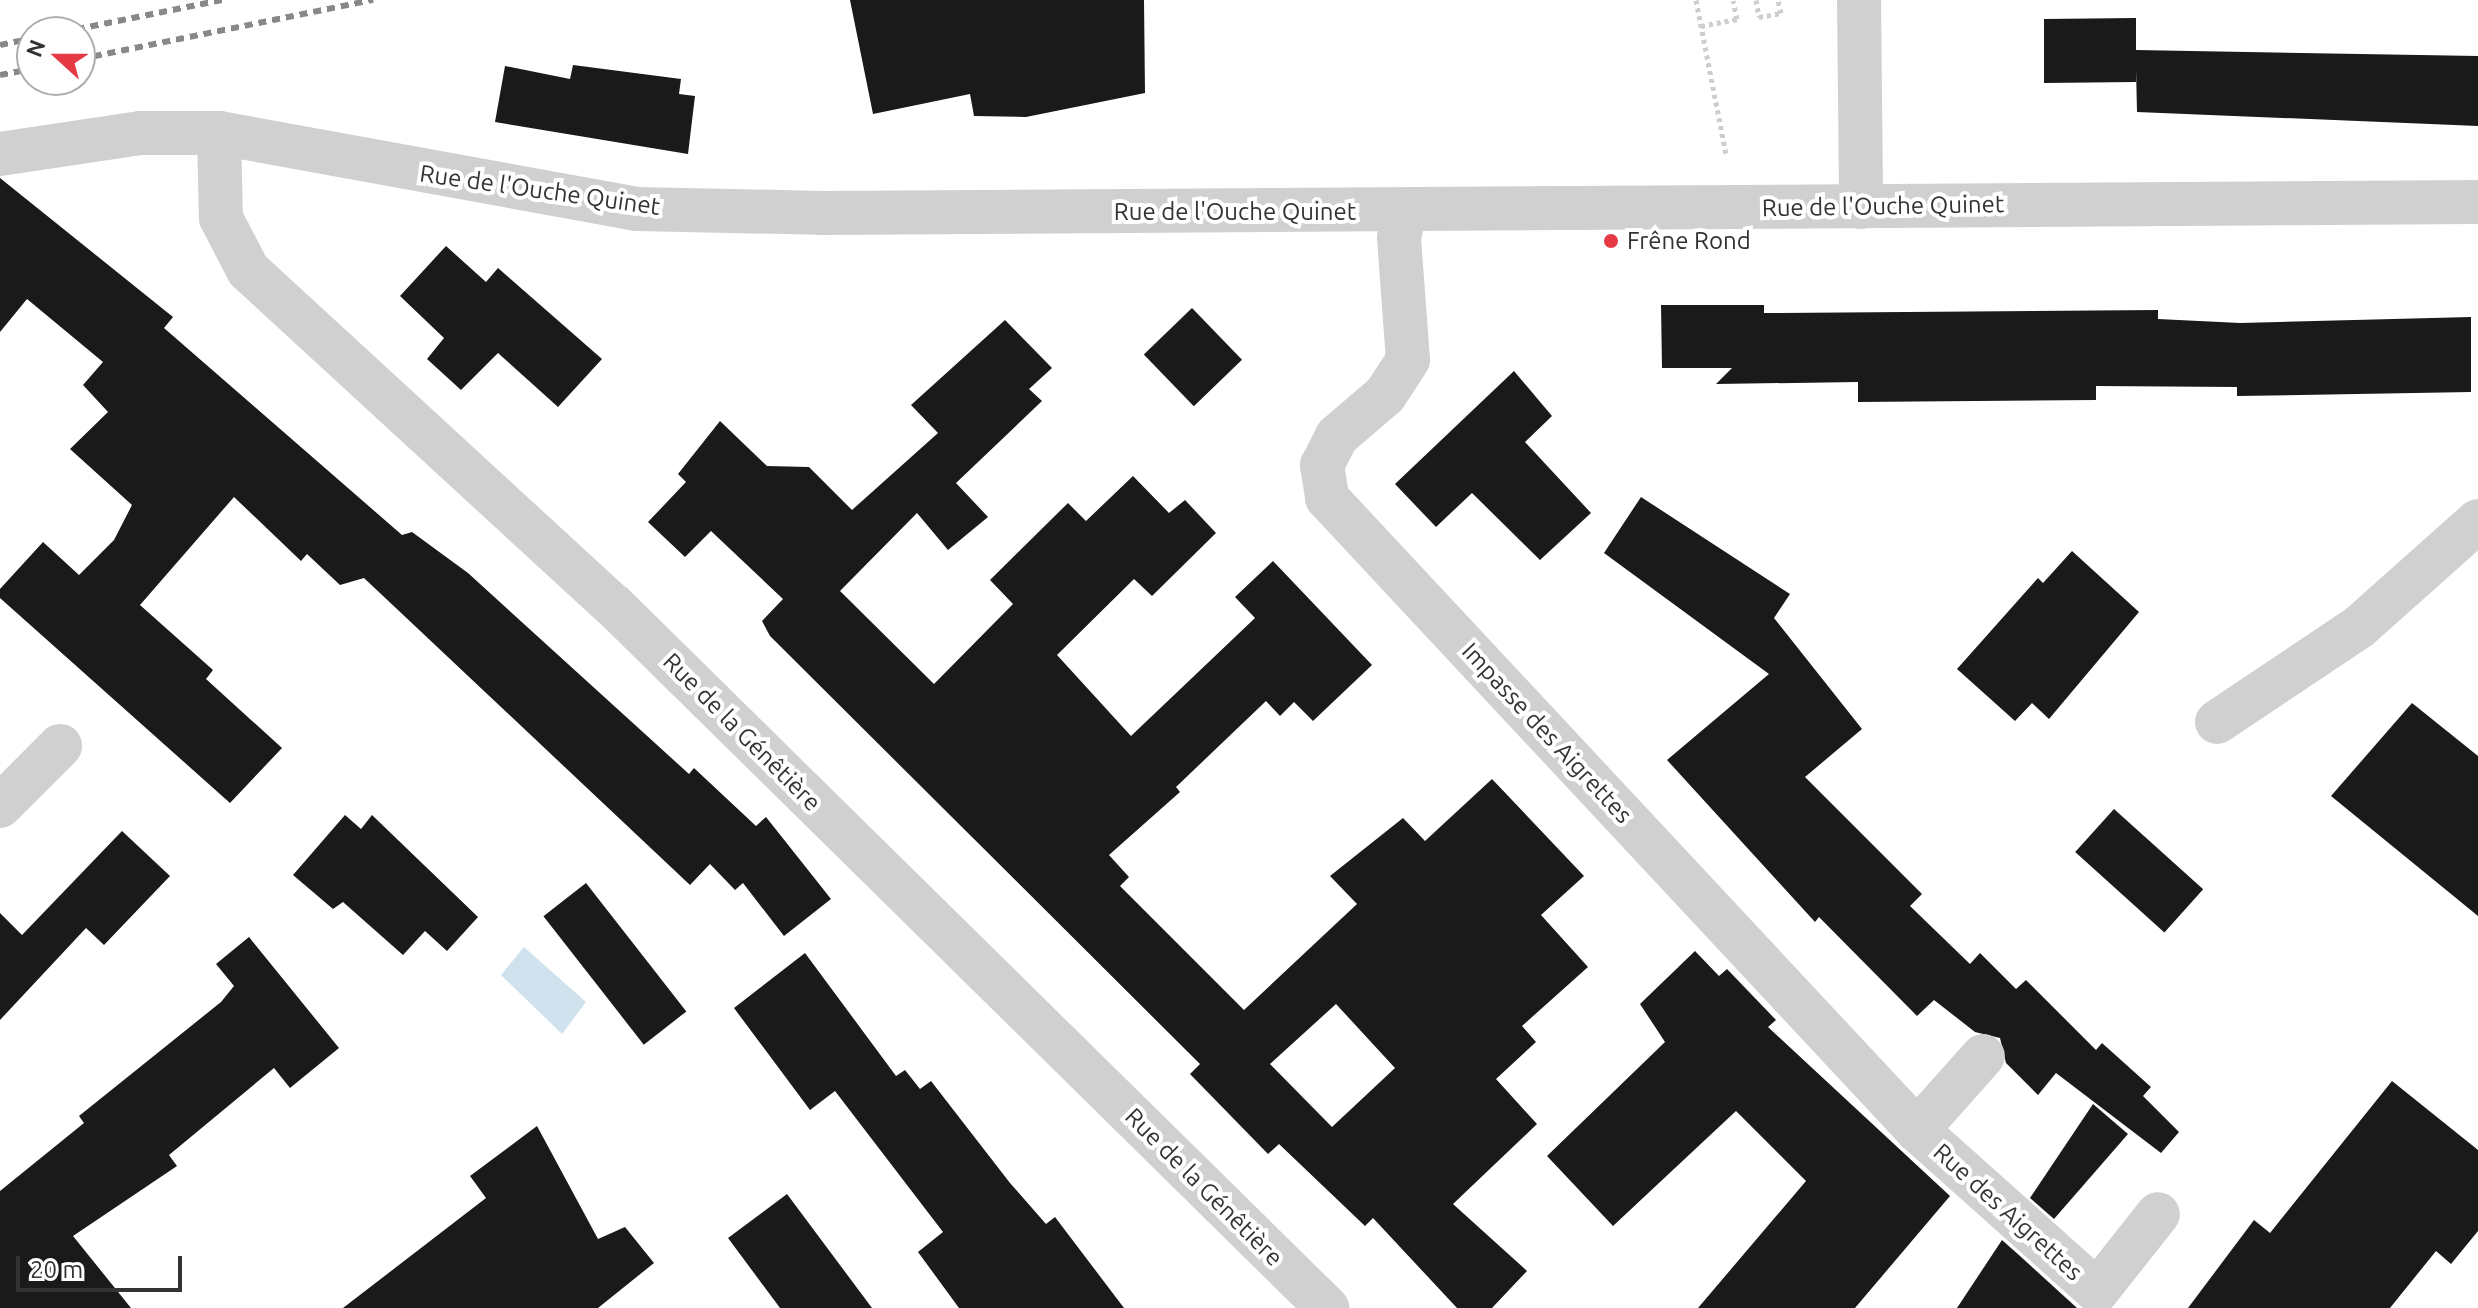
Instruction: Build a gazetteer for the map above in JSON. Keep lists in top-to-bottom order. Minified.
{"streets":{"street":["Rue de l'Ouche Quinet","Rue de la Génêtière","Impasse des Aigrettes","Rue des Aigrettes"]},"crossings":[["Rue de l'Ouche Quinet","Rue de la Génêtière"],["Rue de l'Ouche Quinet","Impasse des Aigrettes"],["Impasse des Aigrettes","Rue des Aigrettes"]],"places":["Frêne Rond"],"scale_bar":"20 m","north":"left"}
